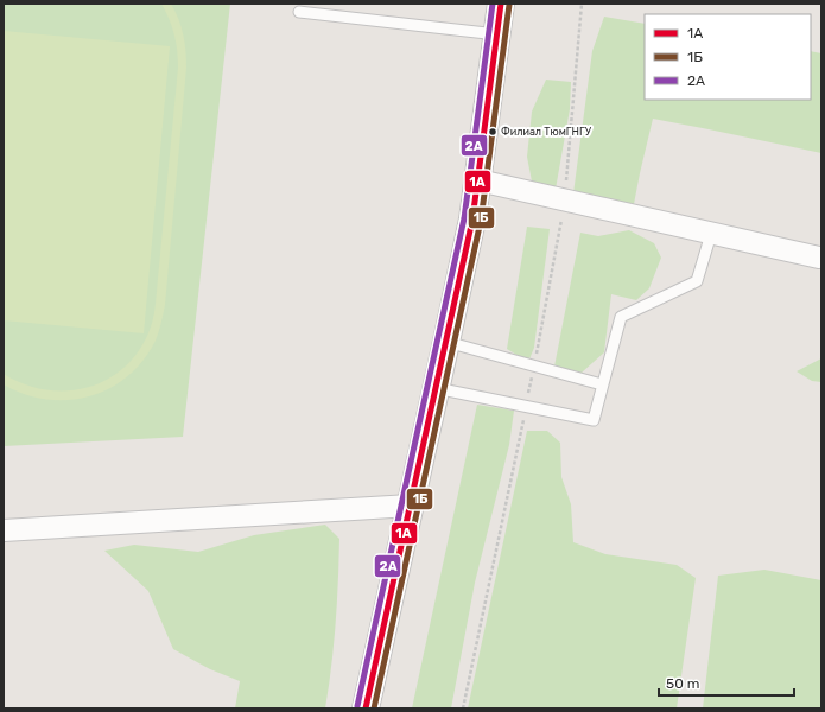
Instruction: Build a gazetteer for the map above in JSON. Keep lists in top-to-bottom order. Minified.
{"places":["Филиал ТюмГНГУ"],"lines":["transit line 1А","transit line 2А","transit line 1Б"],"legend":["1А","1Б","2А"],"scale_bar":"50 m"}
